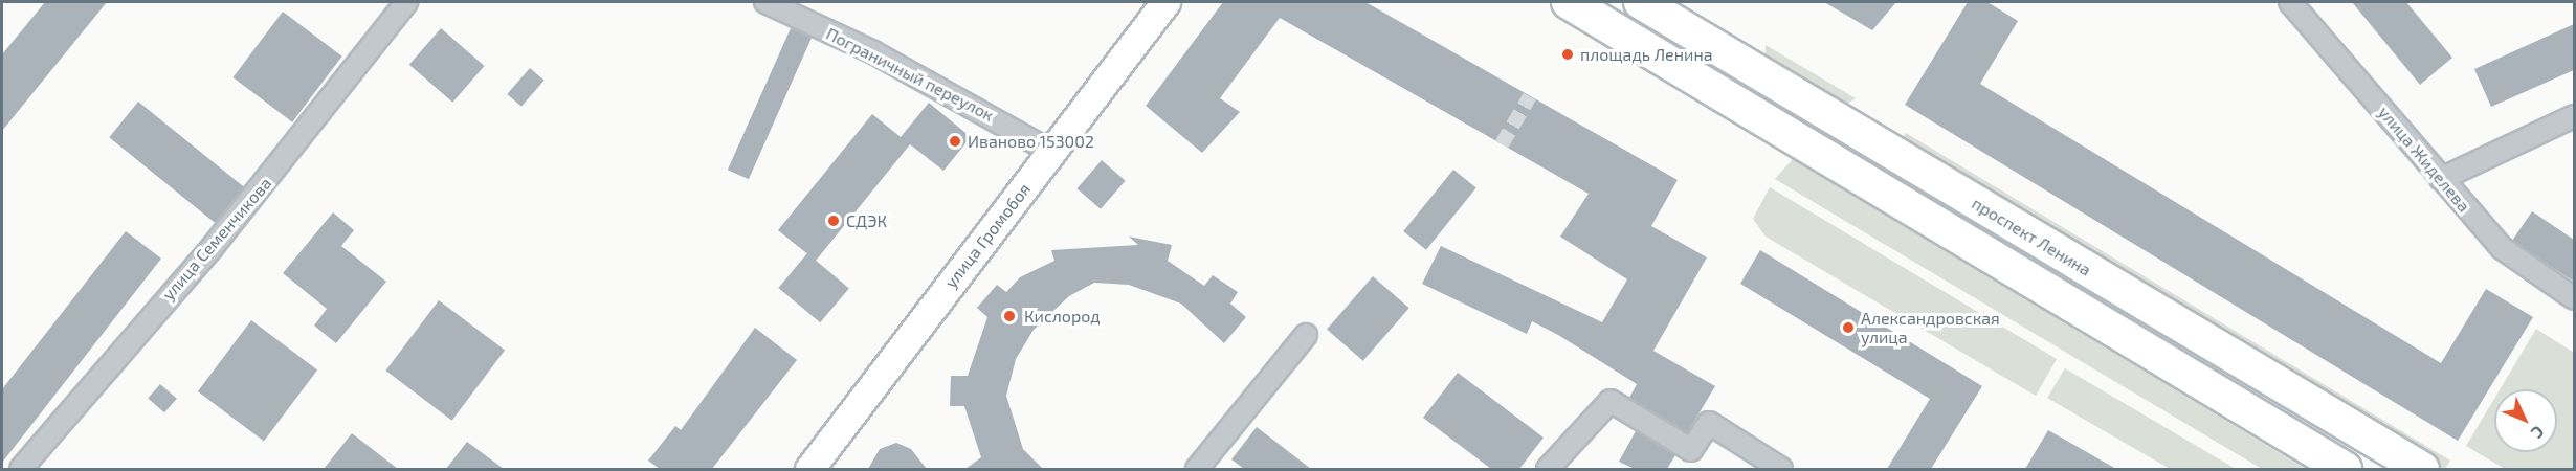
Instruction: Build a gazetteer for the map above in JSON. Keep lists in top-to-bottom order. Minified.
{"streets":{"highway":["проспект Ленина"],"main road":["улица Громобоя"],"street":["Пограничный переулок","улица Жиделева","улица Семенчикова"]},"crossings":[["Пограничный переулок","улица Громобоя"]],"places":["площадь Ленина","Иваново 153002","СДЭК","Кислород","Александровская улица"],"north":"bottom right"}
